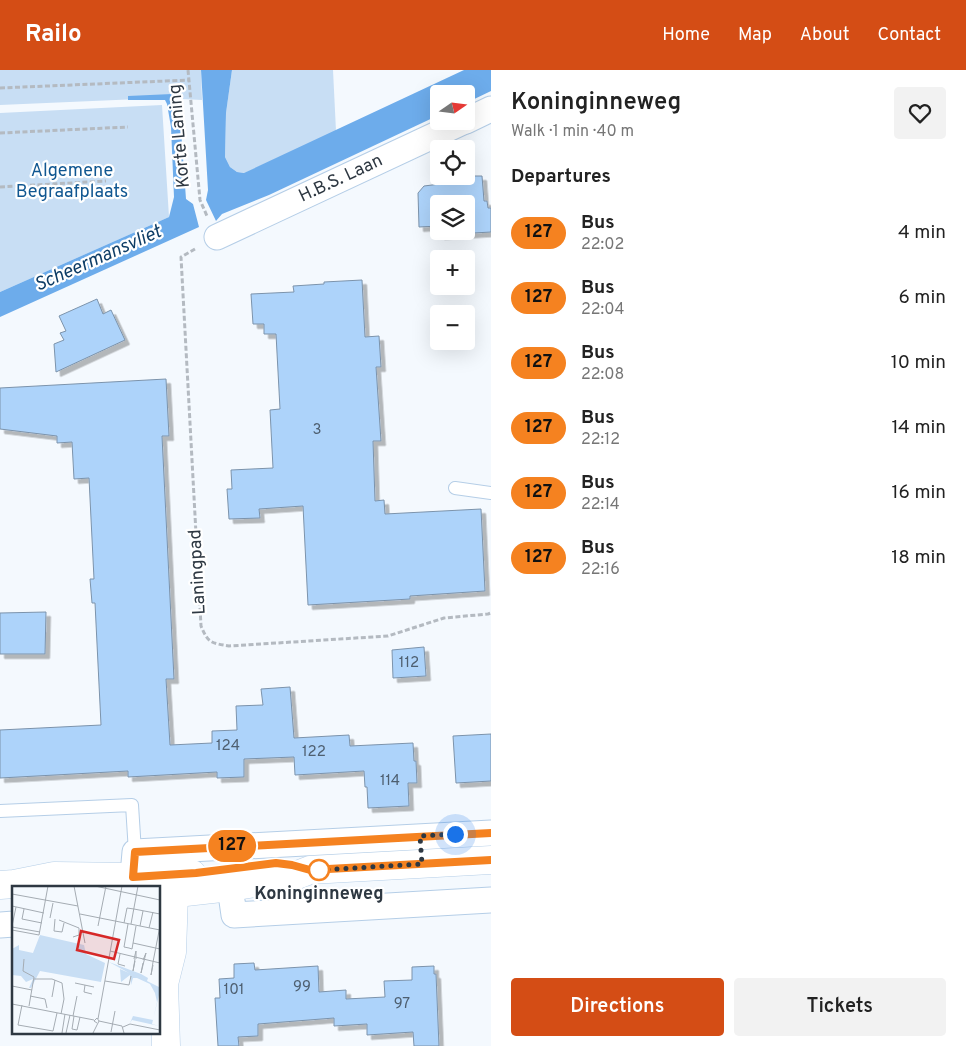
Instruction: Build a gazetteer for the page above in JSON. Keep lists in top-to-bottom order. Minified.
{"streets":{"street":["H.B.S. Laan"],"path":["Korte Laning","Laningpad"]},"crossings":[["H.B.S. Laan","Laningpad"]],"water":["Scheermansvliet"],"parks":["Algemene Begraafplaats"],"places":["Koninginneweg"],"lines":["bus line 127"],"house_numbers":["3","112","124","122","114","99","101","97"],"north":"right","page":{"header":"Railo","nav":["Home","Map","About","Contact"],"on_map":"127","heading":[["Koninginneweg","Walk · 1 min · 40 m"],"Departures"],"map_buttons":["+","−"],"list":[{"mark":"127","name":"Bus","note":"22:02","value":"4 min"},{"mark":"127","name":"Bus","note":"22:04","value":"6 min"},{"mark":"127","name":"Bus","note":"22:08","value":"10 min"},{"mark":"127","name":"Bus","note":"22:12","value":"14 min"},{"mark":"127","name":"Bus","note":"22:14","value":"16 min"},{"mark":"127","name":"Bus","note":"22:16","value":"18 min"}],"buttons":["Directions","Tickets"]}}
